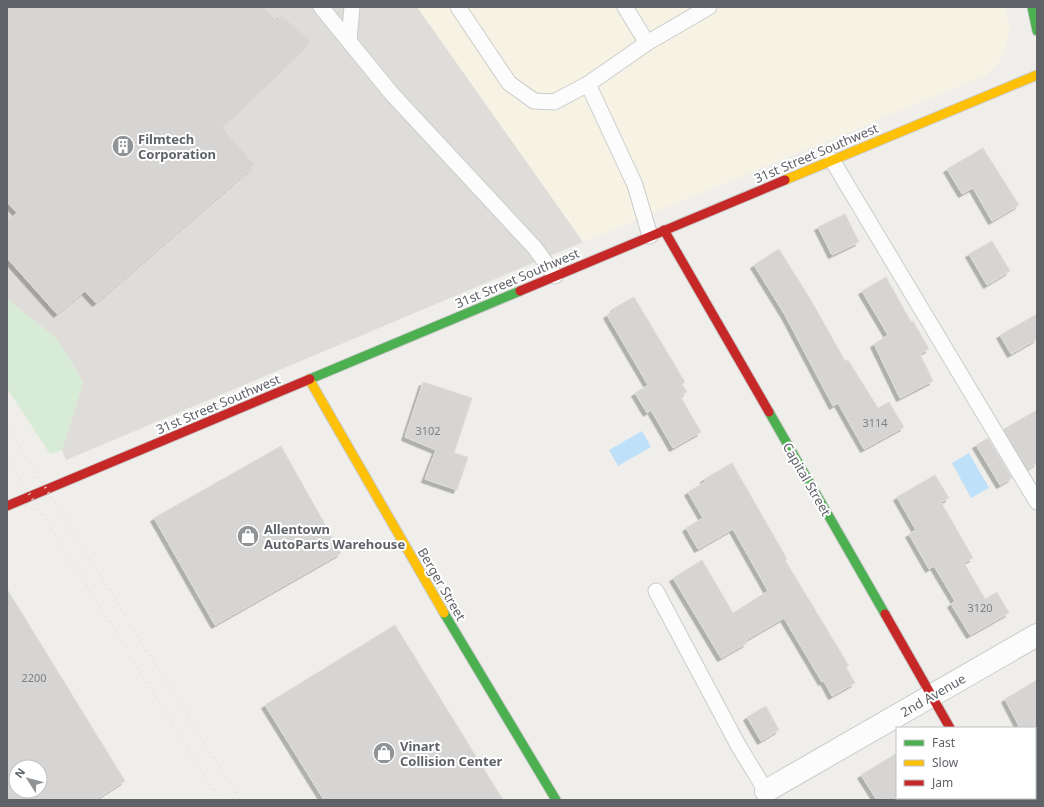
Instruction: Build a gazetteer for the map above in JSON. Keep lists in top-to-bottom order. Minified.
{"streets":{"street":["31st Street Southwest","Capital Street","Berger Street","2nd Avenue"]},"crossings":[["31st Street Southwest","Capital Street"],["31st Street Southwest","Berger Street"],["Capital Street","2nd Avenue"]],"places":{"building":["Filmtech Corporation"],"shop":["Allentown AutoParts Warehouse","Vinart Collision Center"]},"house_numbers":["3114","3102","3120","2200"],"legend":["Fast","Slow","Jam"],"north":"top left"}
